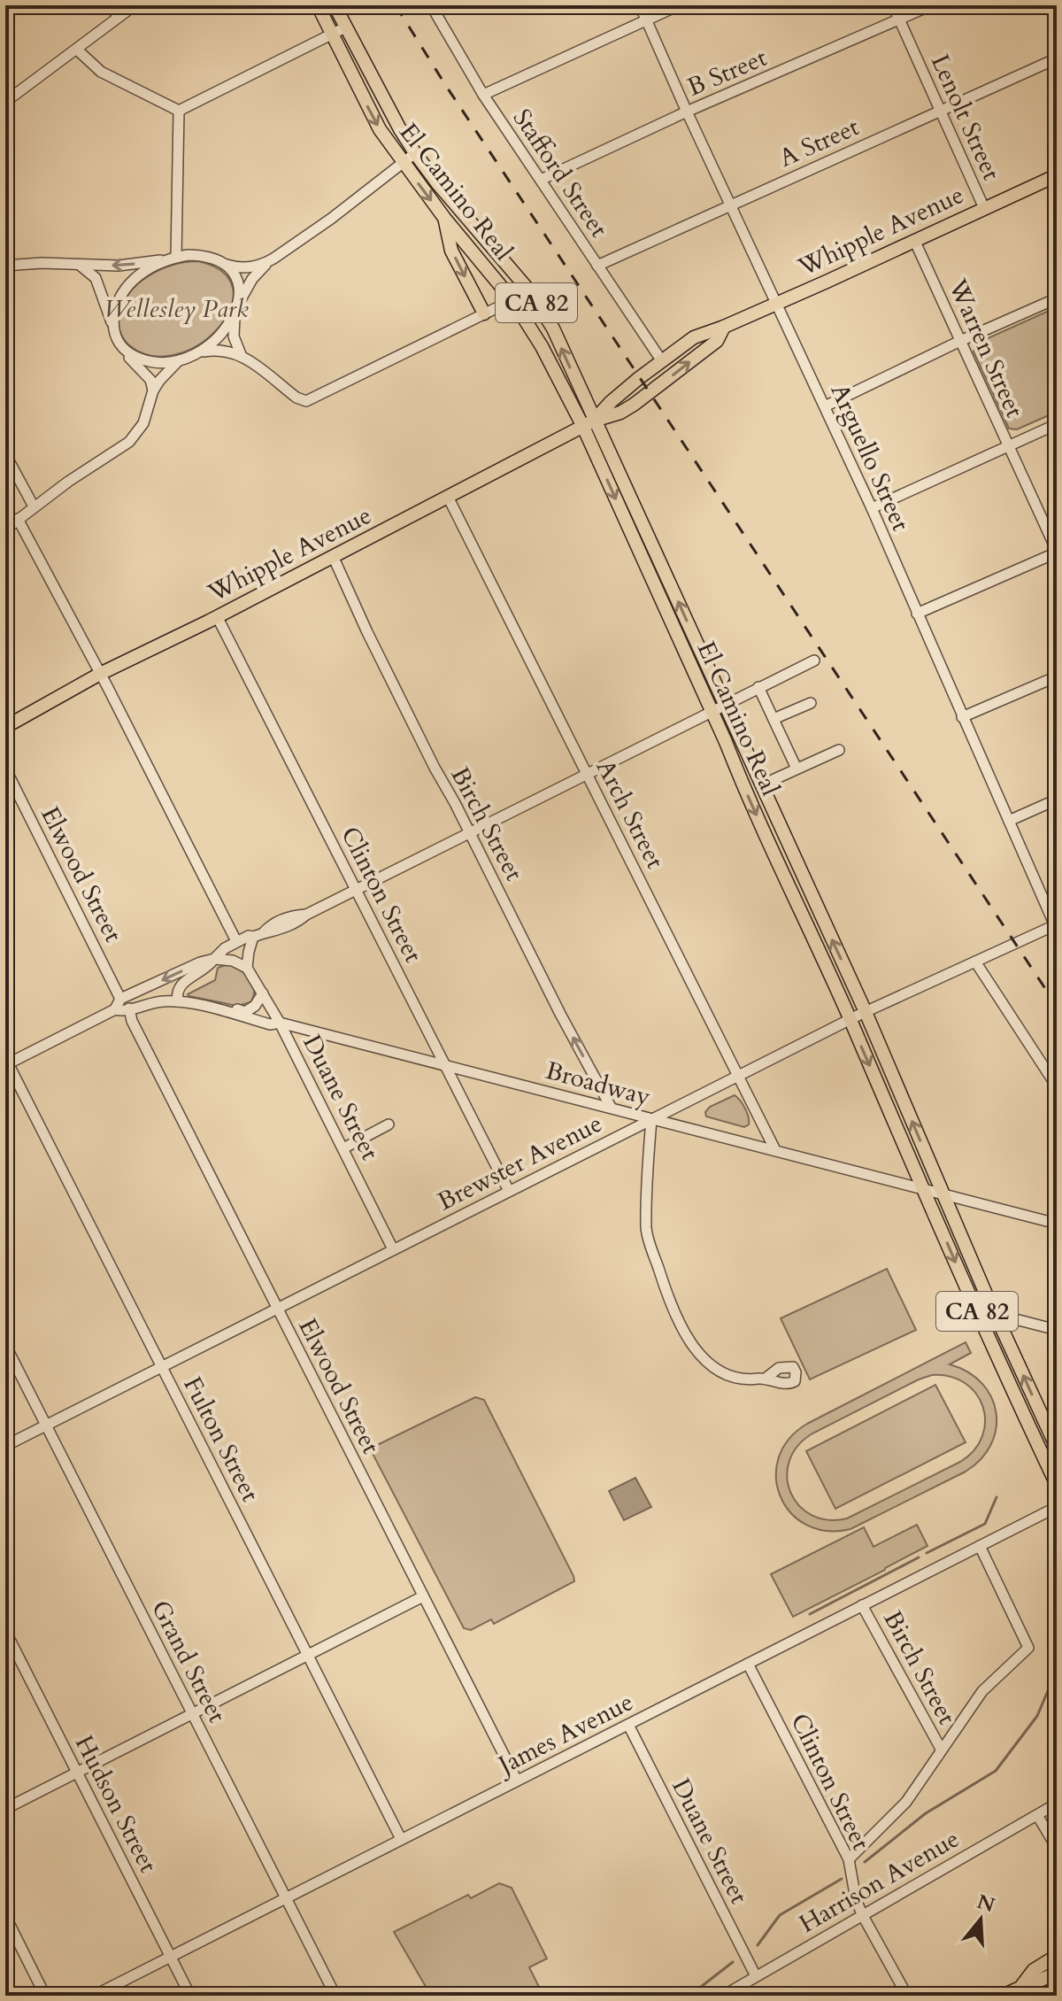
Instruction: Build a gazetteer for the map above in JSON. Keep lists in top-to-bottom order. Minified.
{"streets":{"main road":["El Camino Real","Whipple Avenue","CA 82"],"street":["B Street","Lenolt Street","A Street","Stafford Street","Warren Street","Arguello Street","Arch Street","Birch Street","Elwood Street","Clinton Street","Broadway","Duane Street","Brewster Avenue","Fulton Street","Grand Street","James Avenue","Hudson Street","Harrison Avenue"]},"crossings":[["B Street","Lenolt Street"],["B Street","Stafford Street"],["B Street","Arguello Street"],["Lenolt Street","A Street"],["Lenolt Street","Whipple Avenue"],["A Street","Stafford Street"],["A Street","Arguello Street"],["Stafford Street","Whipple Avenue"],["El Camino Real","Whipple Avenue"],["El Camino Real","Broadway"],["El Camino Real","Brewster Avenue"],["Whipple Avenue","Warren Street"],["Whipple Avenue","Arguello Street"],["Whipple Avenue","Arch Street"],["Whipple Avenue","Birch Street"],["Whipple Avenue","Clinton Street"],["Arguello Street","Brewster Avenue"],["Arch Street","Broadway"],["Arch Street","Brewster Avenue"],["Birch Street","Broadway"],["Birch Street","James Avenue"],["Elwood Street","Broadway"],["Elwood Street","Brewster Avenue"],["Elwood Street","James Avenue"],["Clinton Street","Broadway"],["Clinton Street","Brewster Avenue"],["Clinton Street","James Avenue"],["Clinton Street","Harrison Avenue"],["Broadway","Duane Street"],["Broadway","Brewster Avenue"],["Duane Street","Brewster Avenue"],["Duane Street","James Avenue"],["Duane Street","Harrison Avenue"],["Brewster Avenue","Fulton Street"],["Brewster Avenue","Grand Street"],["Fulton Street","James Avenue"],["Grand Street","James Avenue"],["James Avenue","Hudson Street"]],"one_way":["Birch Street"],"parks":["Wellesley Park"],"north":"top"}
